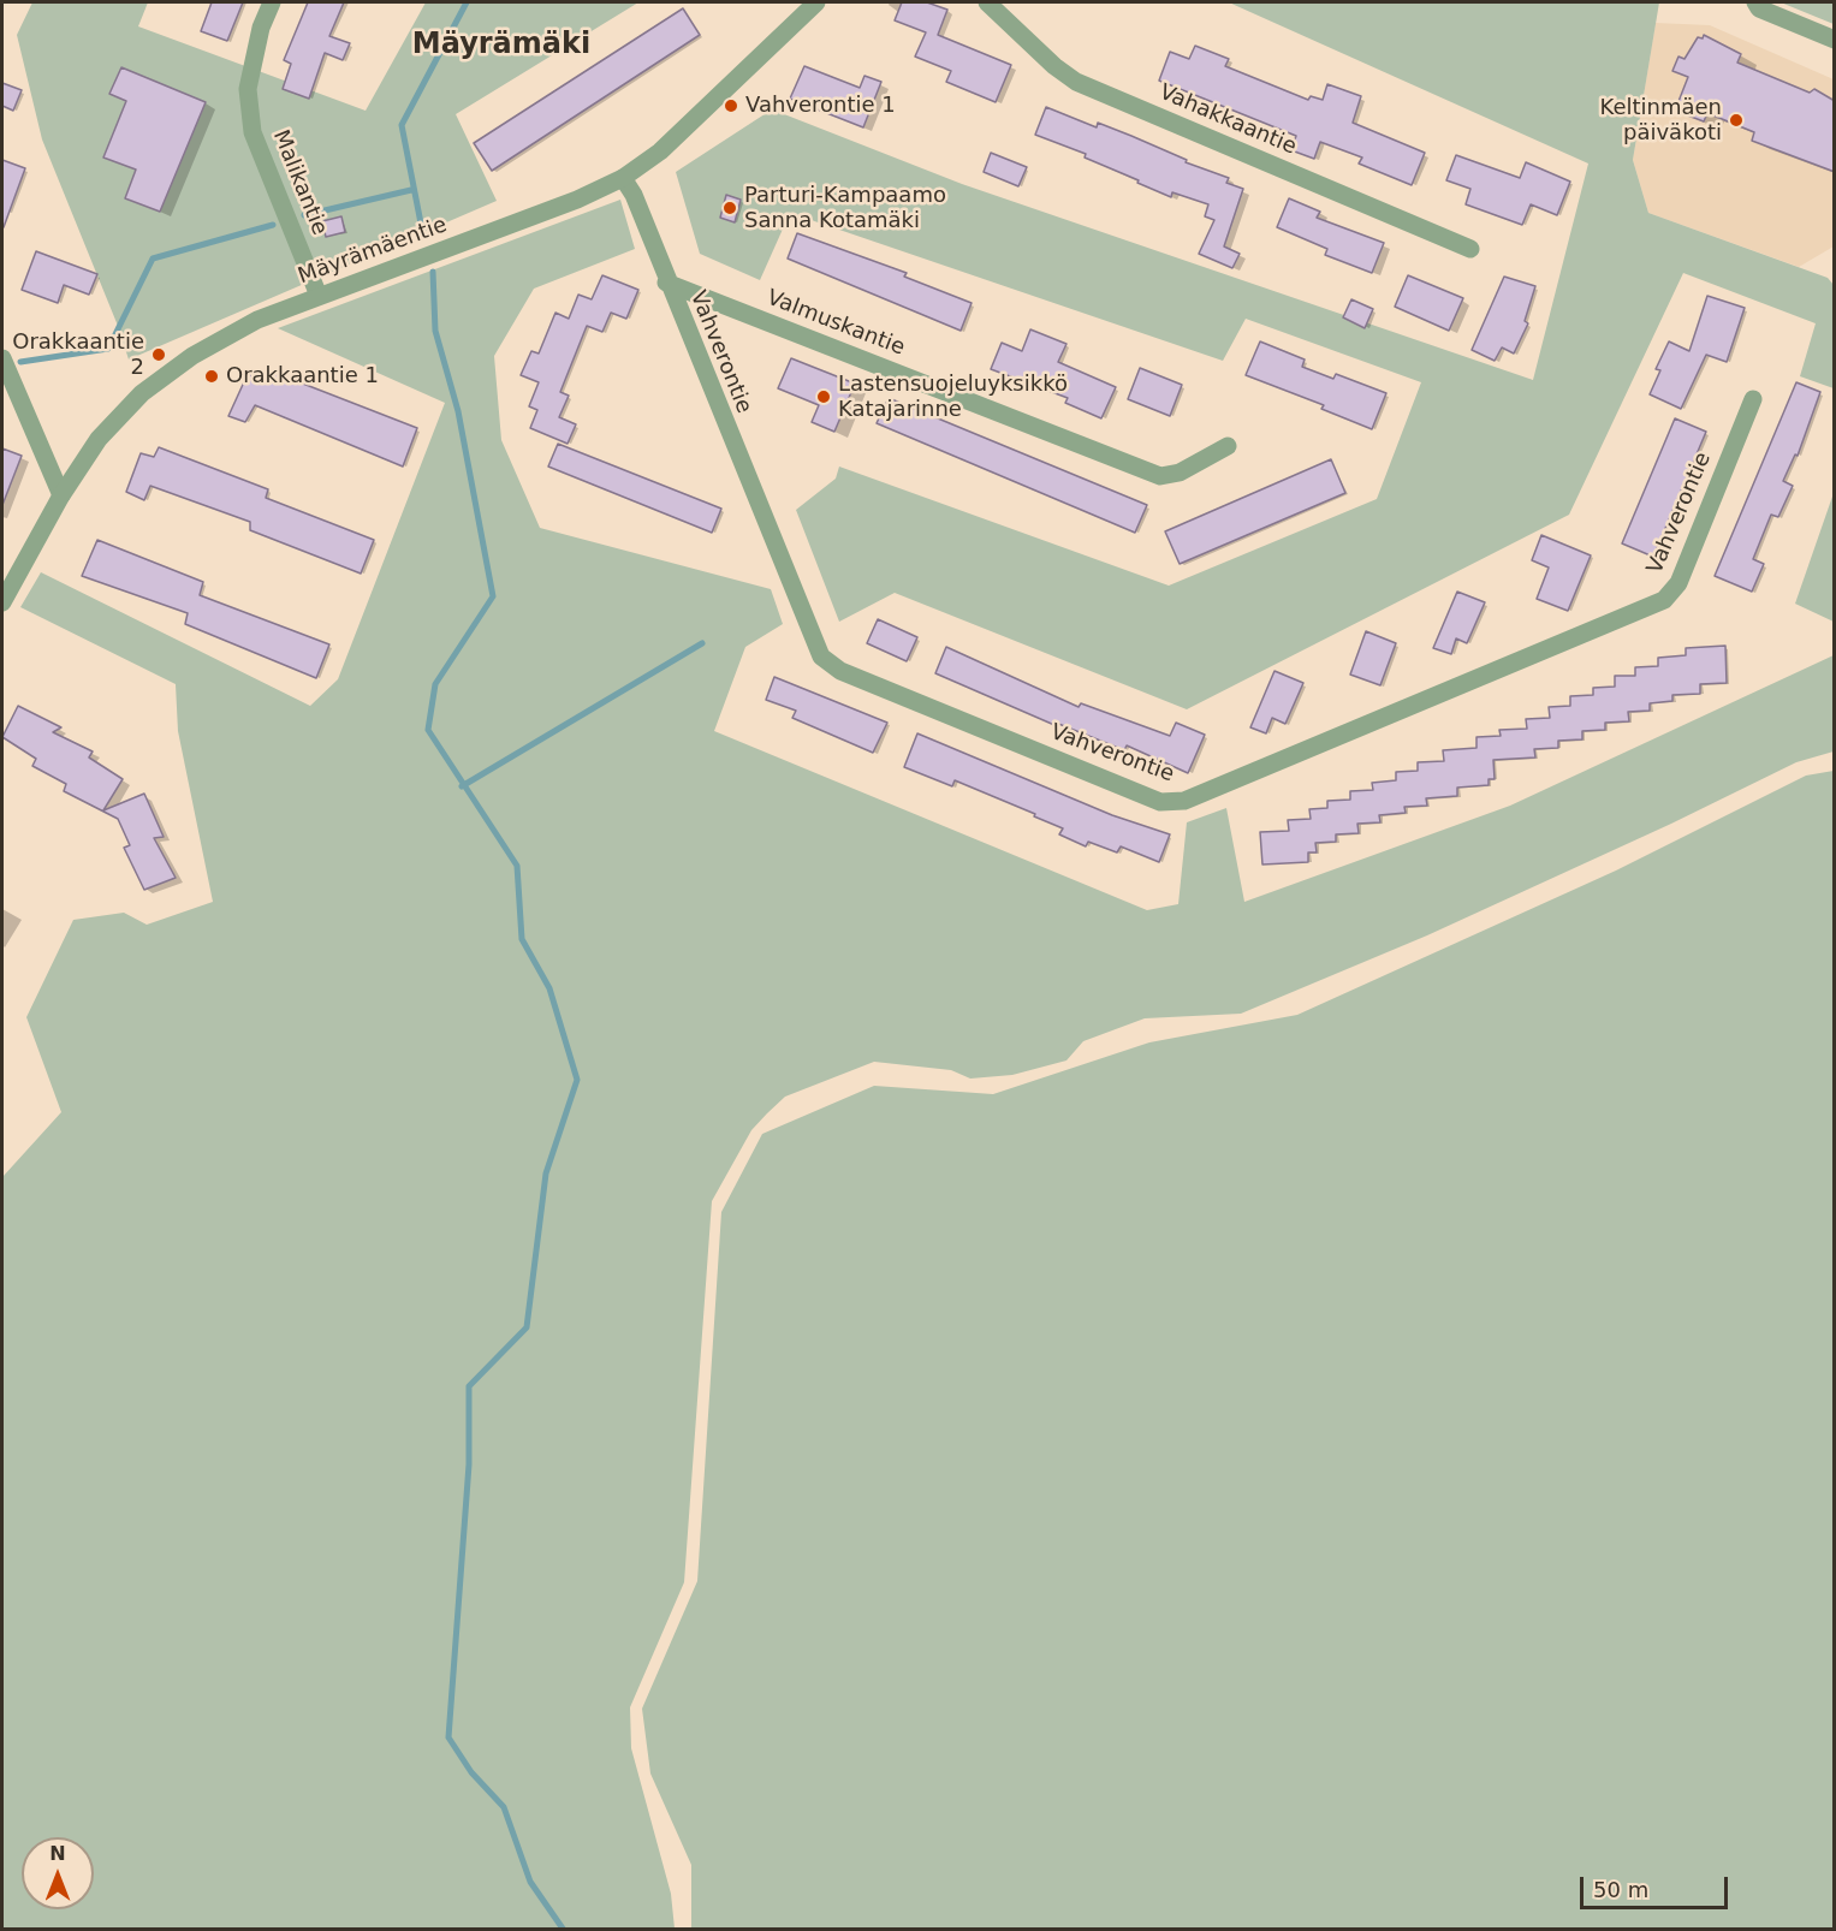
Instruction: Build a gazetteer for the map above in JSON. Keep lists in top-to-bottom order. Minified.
{"streets":{"street":["Vahakkaantie","Malikantie","Mäyrämäentie","Valmuskantie","Vahverontie"]},"crossings":[["Malikantie","Mäyrämäentie"],["Mäyrämäentie","Vahverontie"],["Valmuskantie","Vahverontie"]],"districts":["Mäyrämäki"],"places":["Vahverontie 1","Keltinmäen päiväkoti","Parturi-Kampaamo Sanna Kotamäki","Orakkaantie 2","Orakkaantie 1","Lastensuojeluyksikkö Katajarinne"],"scale_bar":"50 m","north":"top"}
